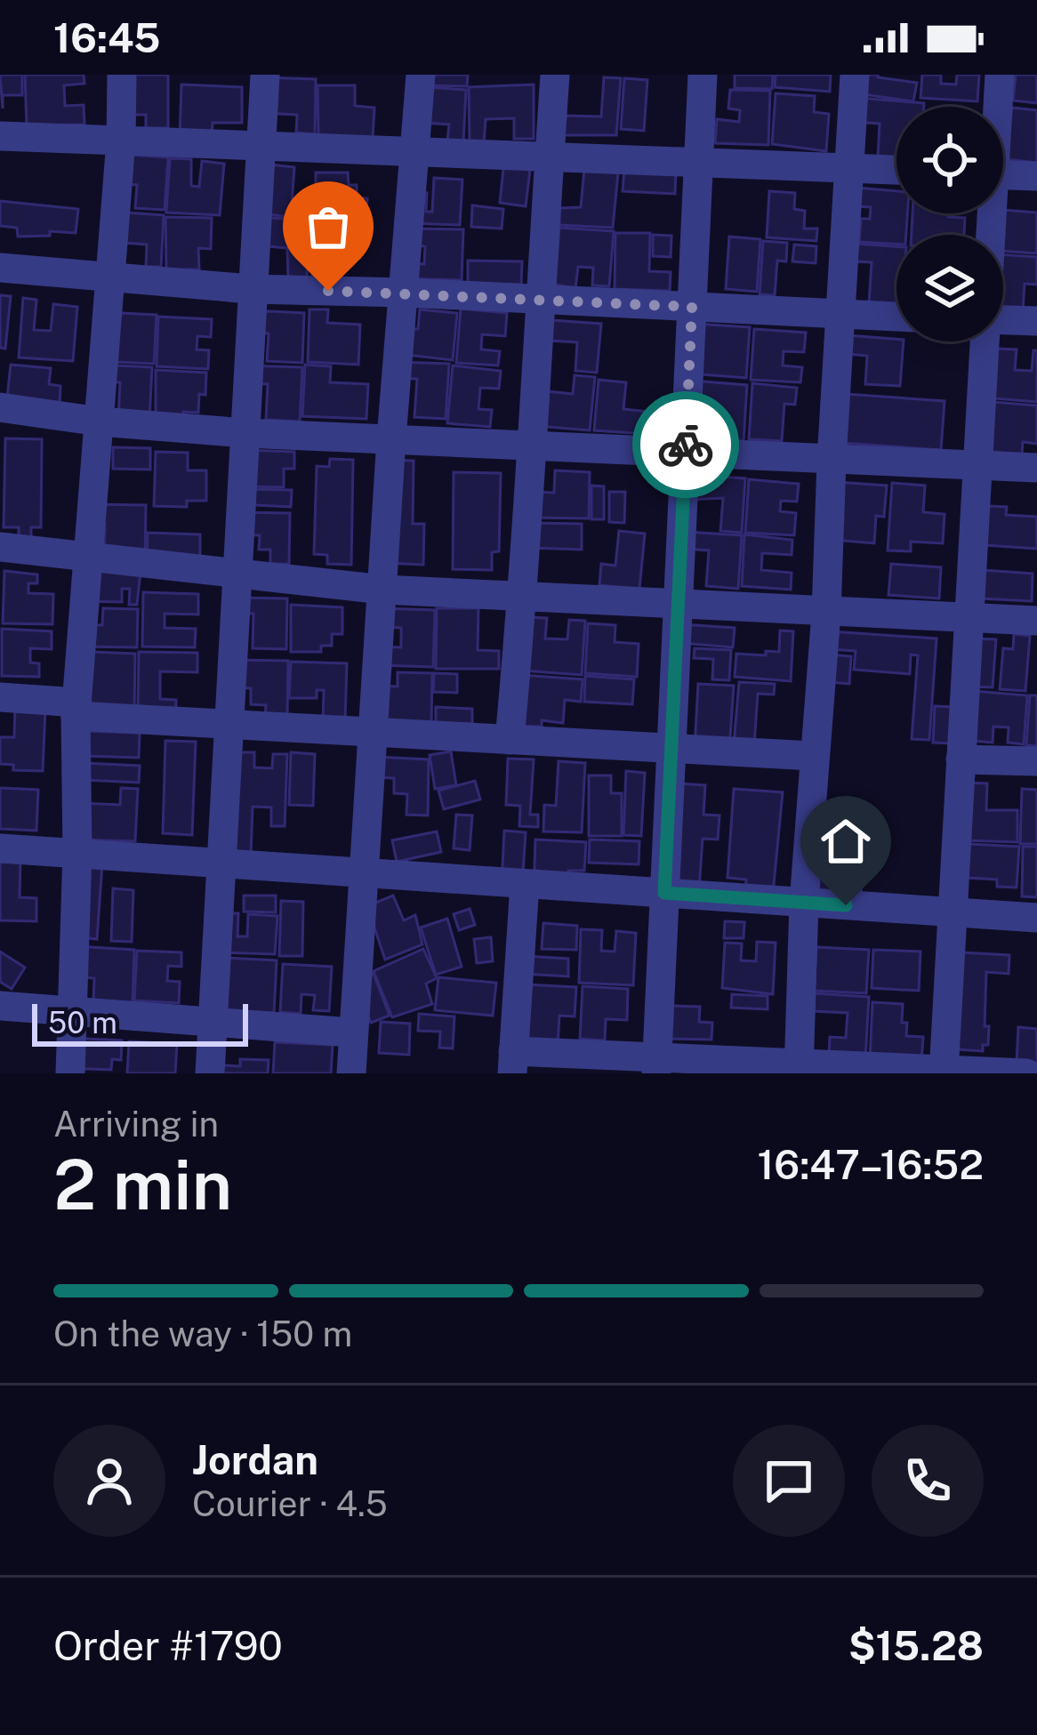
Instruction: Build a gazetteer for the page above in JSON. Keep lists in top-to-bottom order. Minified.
{"scale_bar":"50 m","page":{"status":"16:45","scale":"50 m","heading":["2 min","Arriving in","16:47–16:52"],"panel":["Jordan","Courier · 4.5","Order #1790","$15.28"],"bar":"On the way · 150 m"}}
